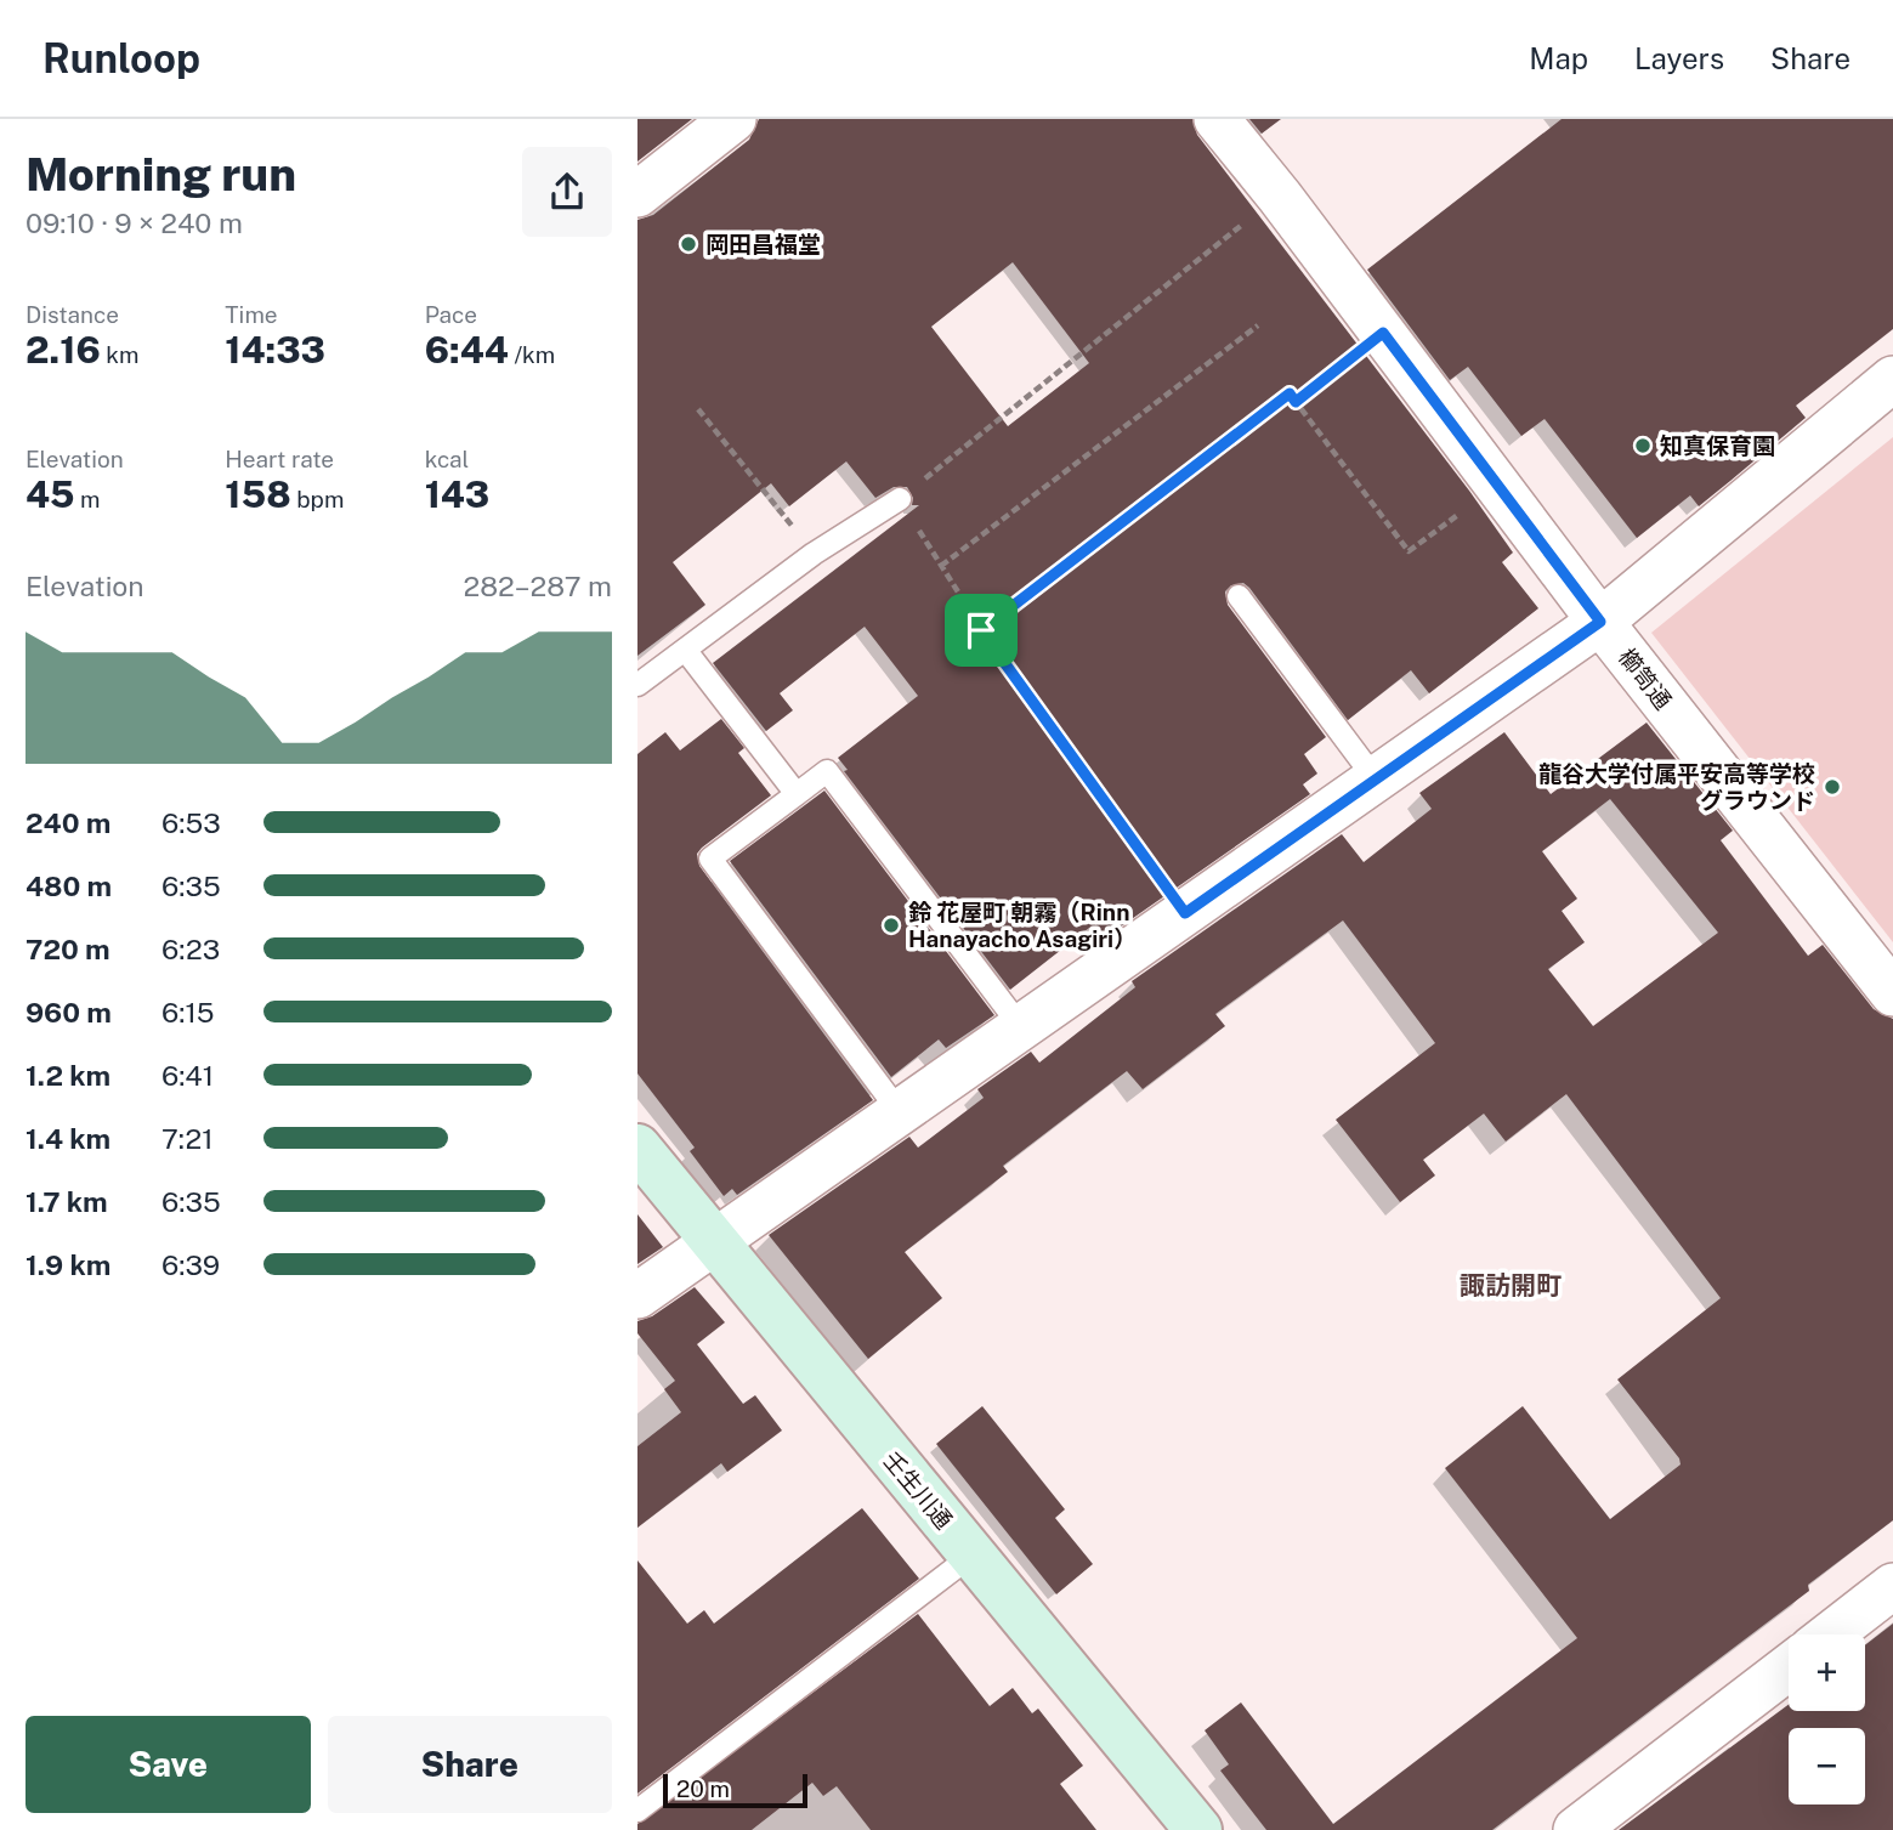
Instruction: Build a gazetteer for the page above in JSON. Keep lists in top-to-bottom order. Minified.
{"streets":{"street":["櫛笥通","壬生川通"]},"districts":["諏訪開町"],"places":["岡田昌福堂","知真保育園","龍谷大学付属平安高等学校 グラウンド","鈴 花屋町 朝霧（Rinn Hanayacho Asagiri）"],"scale_bar":"20 m","page":{"header":"Runloop","nav":["Map","Layers","Share"],"heading":["Morning run","09:10 · 9 × 240 m"],"stats":[["Distance","2.16 km"],["Time","14:33"],["Pace","6:44 /km"],["Elevation","45 m"],["Heart rate","158 bpm"],["kcal","143"]],"chart":["Elevation","282–287 m"],"list":[{"name":"240 m","note":"6:53"},{"name":"480 m","note":"6:35"},{"name":"720 m","note":"6:23"},{"name":"960 m","note":"6:15"},{"name":"1.2 km","note":"6:41"},{"name":"1.4 km","note":"7:21"},{"name":"1.7 km","note":"6:35"},{"name":"1.9 km","note":"6:39"}],"map_buttons":["+","−"],"buttons":["Save","Share"],"scale":"20 m"}}
